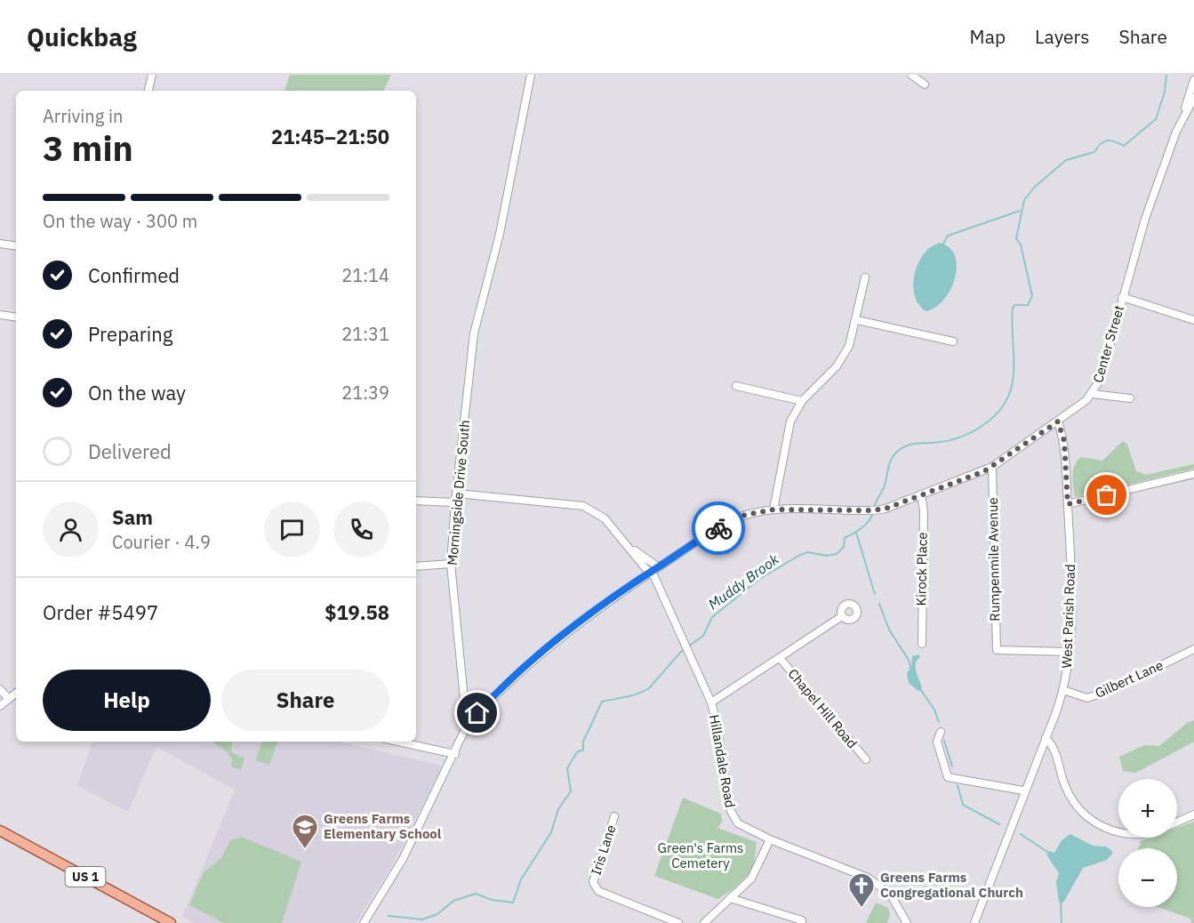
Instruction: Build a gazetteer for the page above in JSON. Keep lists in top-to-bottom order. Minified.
{"streets":{"main road":["US 1"],"street":["Center Street","Morningside Drive South","Rumpenmile Avenue","Kirock Place","West Parish Road","Gilbert Lane","Chapel Hill Road","Hillandale Road","Iris Lane"]},"crossings":[["Center Street","Morningside Drive South"],["Center Street","Rumpenmile Avenue"],["Center Street","Kirock Place"],["Center Street","West Parish Road"],["Center Street","Hillandale Road"],["Morningside Drive South","Hillandale Road"],["Rumpenmile Avenue","West Parish Road"],["West Parish Road","Gilbert Lane"],["Chapel Hill Road","Hillandale Road"]],"water":["Muddy Brook"],"parks":["Green's Farms Cemetery"],"places":{"school or university":["Greens Farms Elementary School"],"church":["Greens Farms Congregational Church"]},"page":{"header":"Quickbag","nav":["Map","Layers","Share"],"heading":["3 min","Arriving in","21:45–21:50"],"panel":["Sam","Courier · 4.9","Order #5497","$19.58"],"bar":"On the way · 300 m","list":[["Confirmed","21:14"],["Preparing","21:31"],["On the way","21:39"],"Delivered"],"buttons":["Help","Share"],"map_buttons":["+","−"]}}
